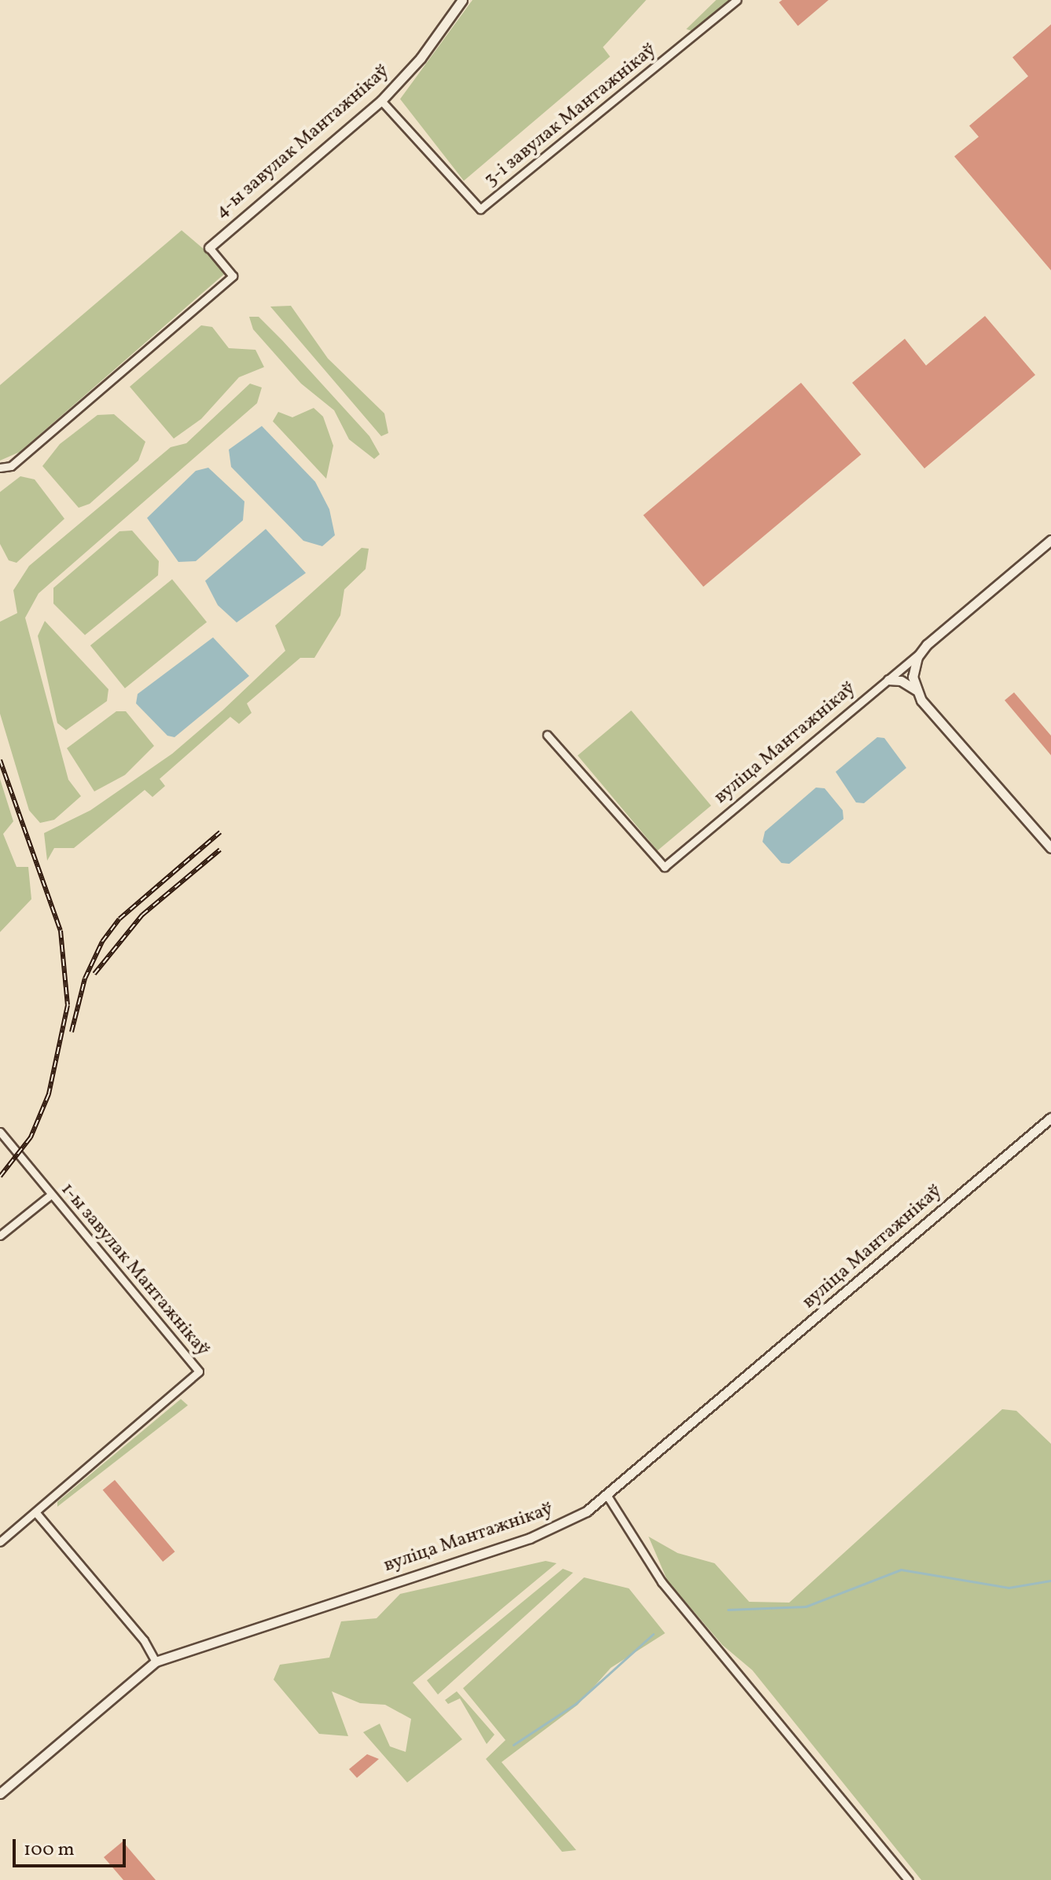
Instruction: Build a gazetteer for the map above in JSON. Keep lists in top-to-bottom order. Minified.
{"streets":{"street":["3-і завулак Мантажнікаў","4-ы завулак Мантажнікаў","вуліца Мантажнікаў","1-ы завулак Мантажнікаў"]},"crossings":[["3-і завулак Мантажнікаў","4-ы завулак Мантажнікаў"]],"scale_bar":"100 m"}
